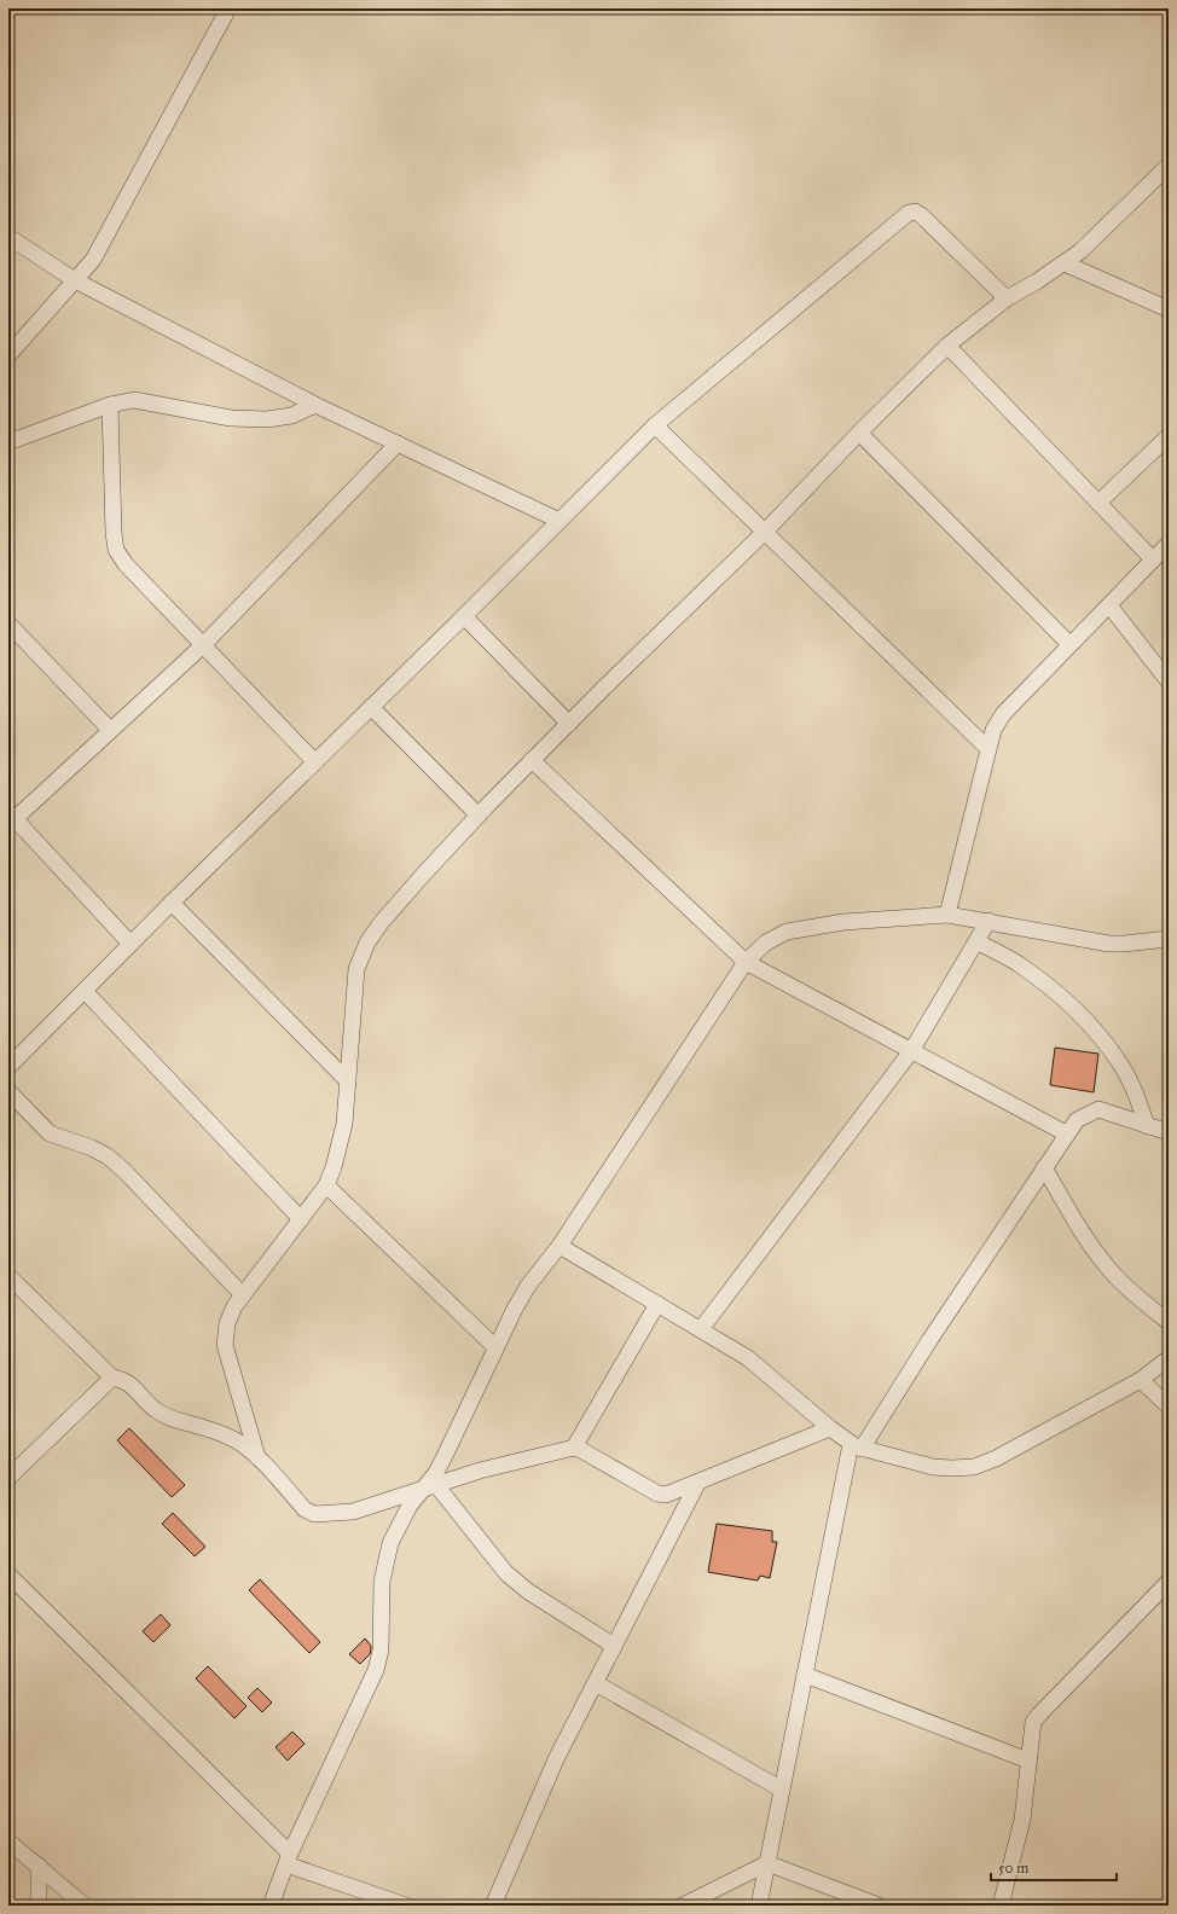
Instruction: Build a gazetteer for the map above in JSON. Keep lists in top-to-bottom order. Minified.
{"scale_bar":"50 m"}
